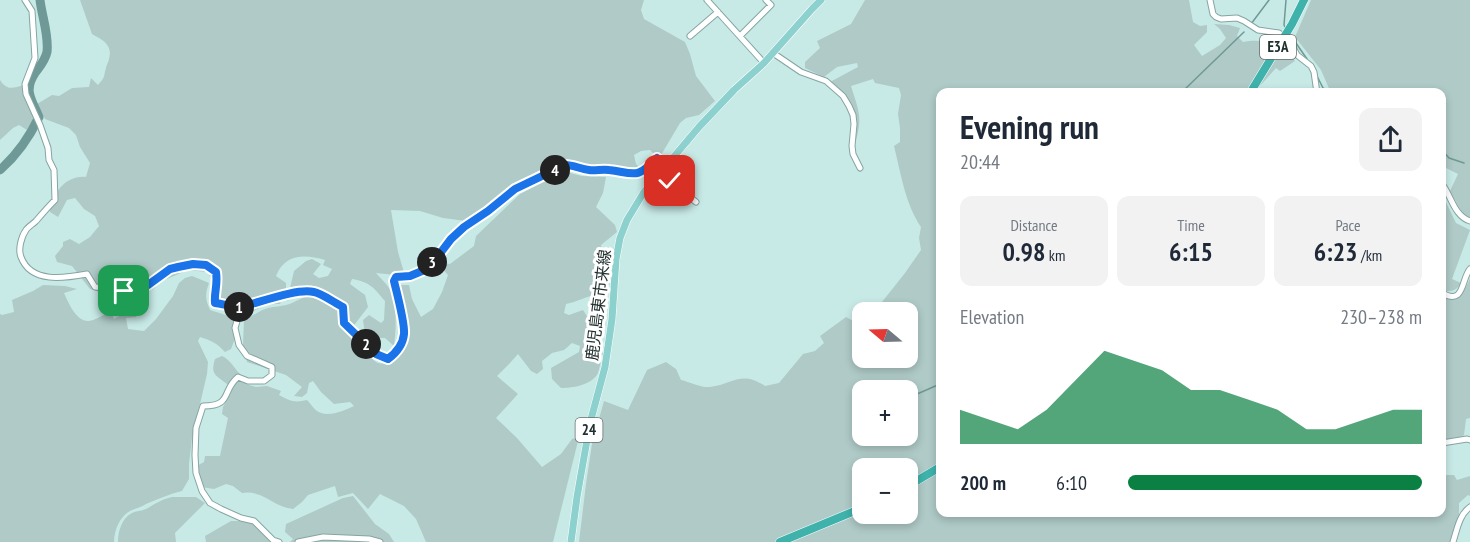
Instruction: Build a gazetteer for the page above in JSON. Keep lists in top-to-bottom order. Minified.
{"streets":{"highway":["E3A"],"main road":["鹿児島東市来線","24"]},"north":"left","page":{"heading":["Evening run","20:44"],"pins":["4","3","1","2"],"stats":[["Distance","0.98 km"],["Time","6:15"],["Pace","6:23 /km"]],"chart":["Elevation","230–238 m"],"map_buttons":["+","−"],"list":[{"name":"200 m","note":"6:10"}]}}
